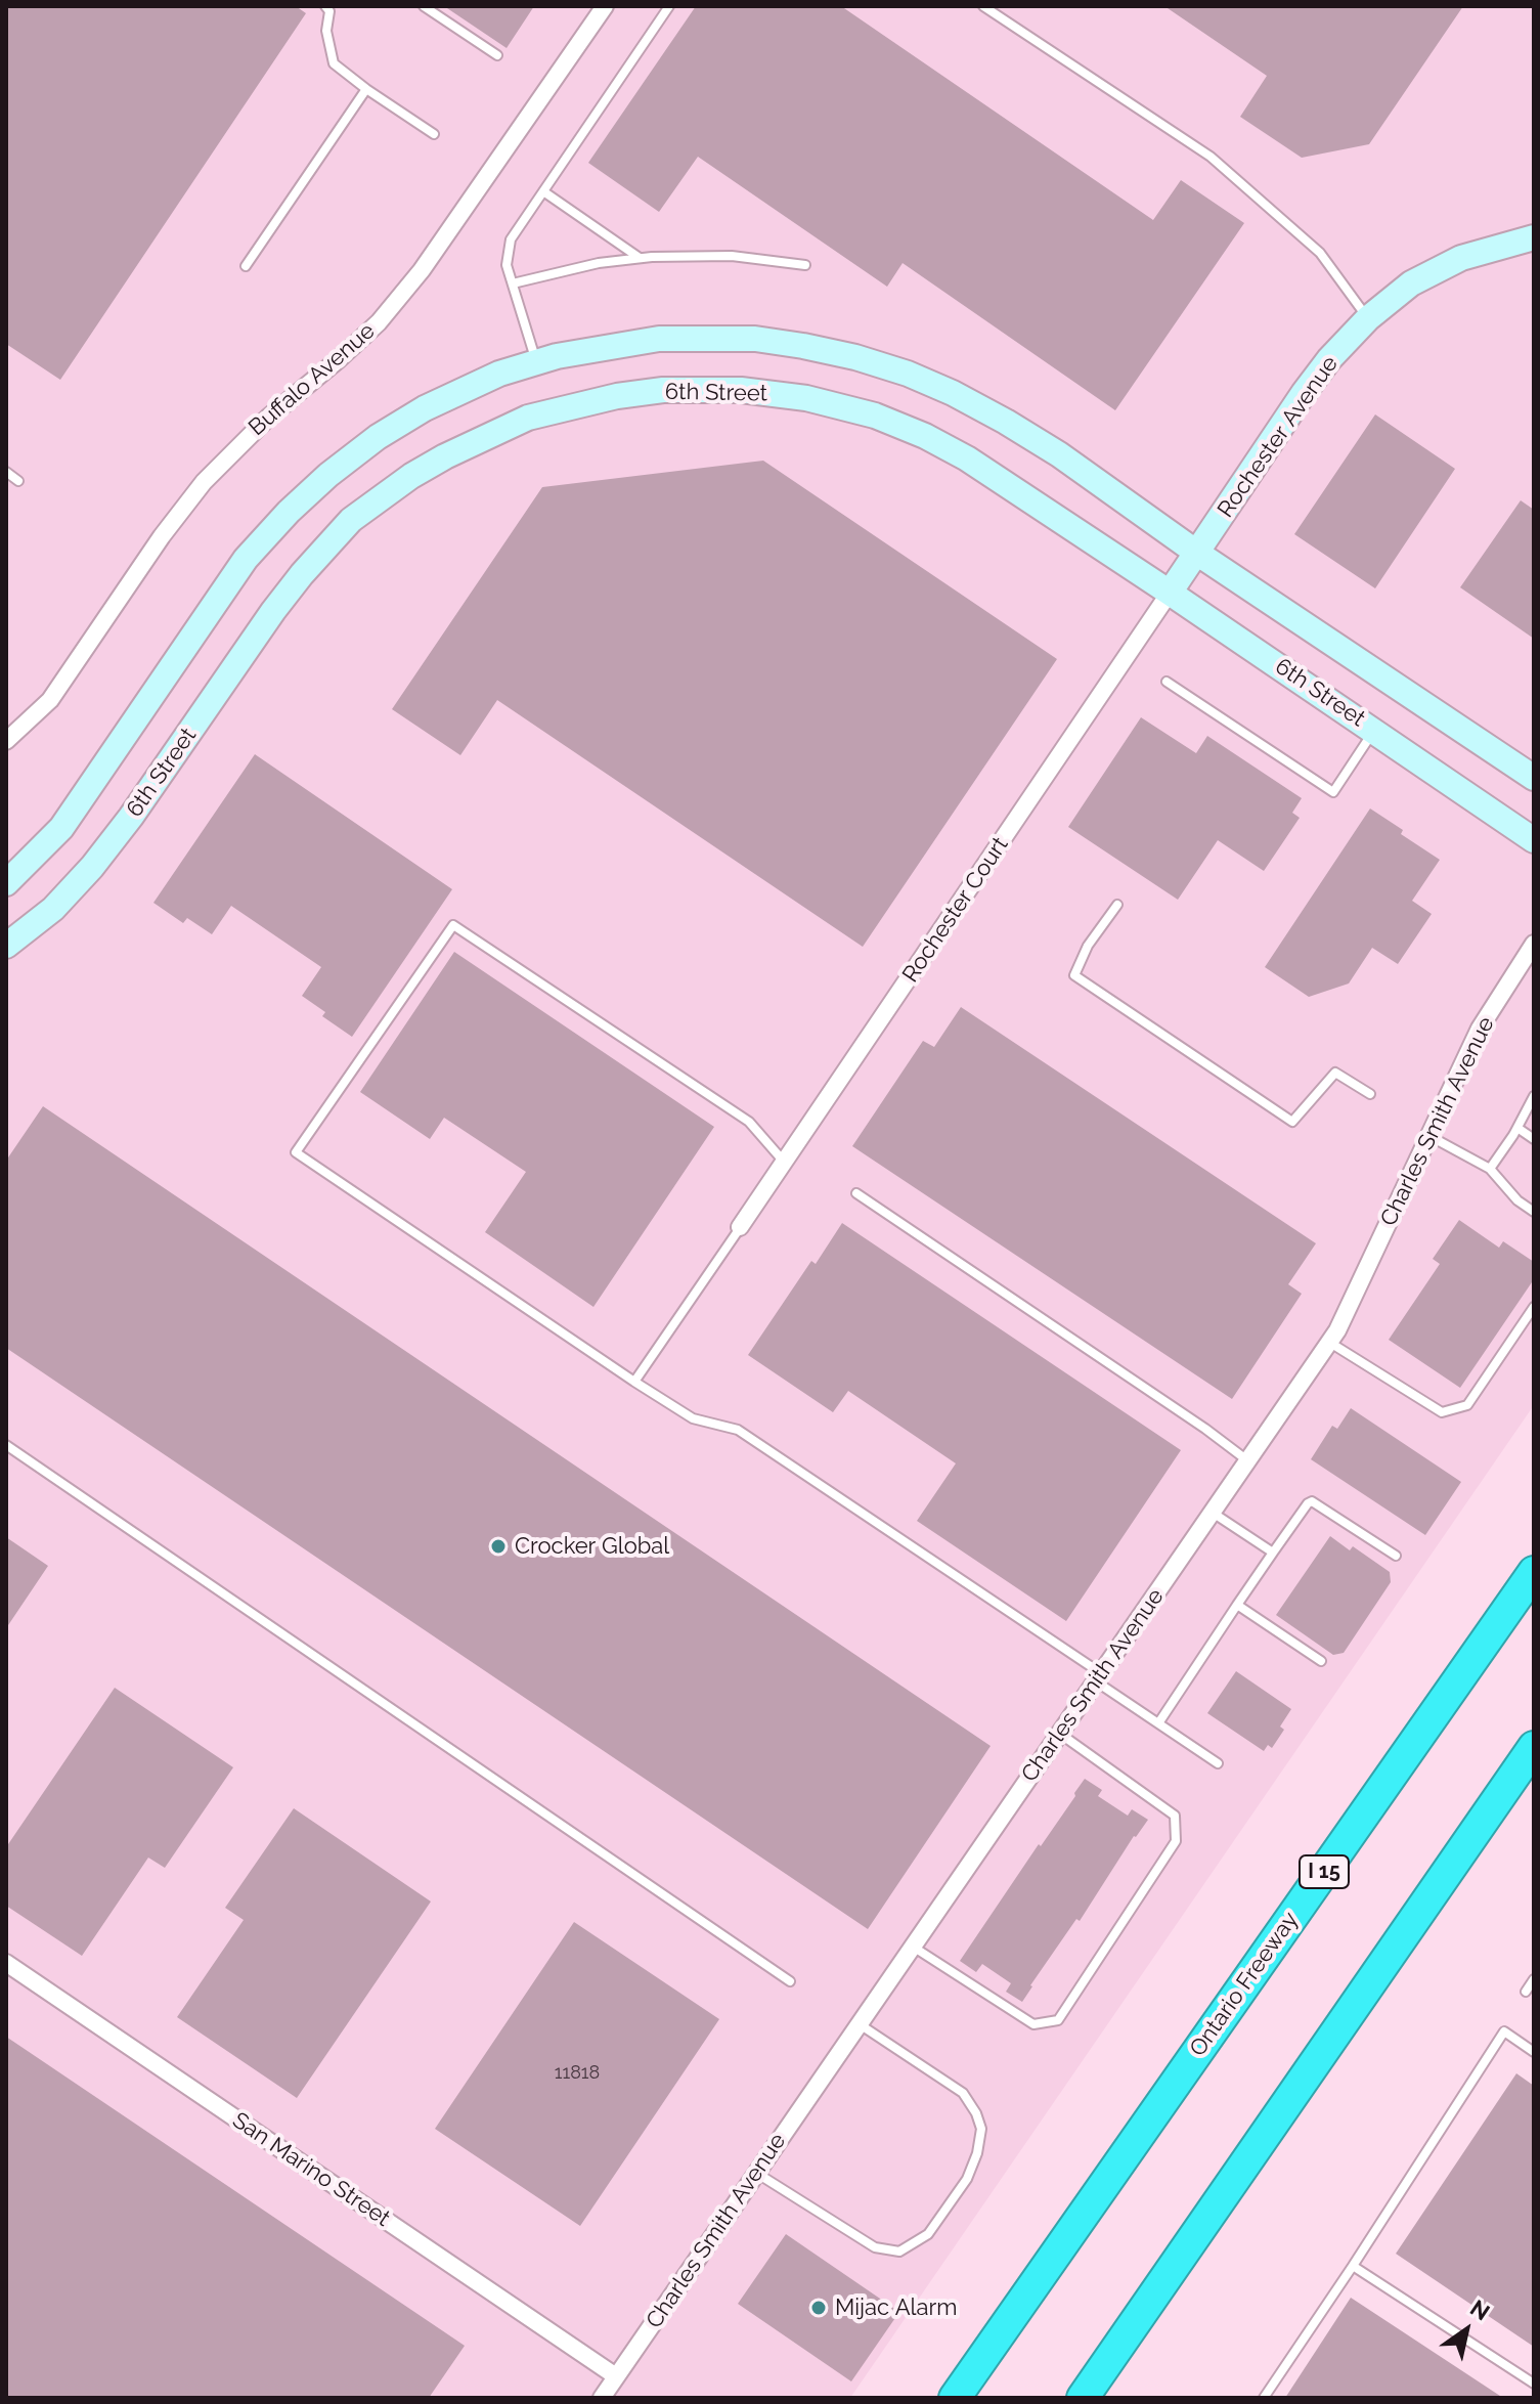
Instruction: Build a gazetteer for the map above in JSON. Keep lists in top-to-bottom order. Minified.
{"streets":{"highway":["I 15","Ontario Freeway"],"main road":["6th Street","Rochester Avenue"],"street":["Buffalo Avenue","Rochester Court","Charles Smith Avenue","San Marino Street"]},"crossings":[["6th Street","Rochester Avenue"],["6th Street","Rochester Court"],["Rochester Avenue","Rochester Court"],["Charles Smith Avenue","San Marino Street"]],"places":["Crocker Global","Mijac Alarm"],"house_numbers":["11818"],"north":"top right"}
